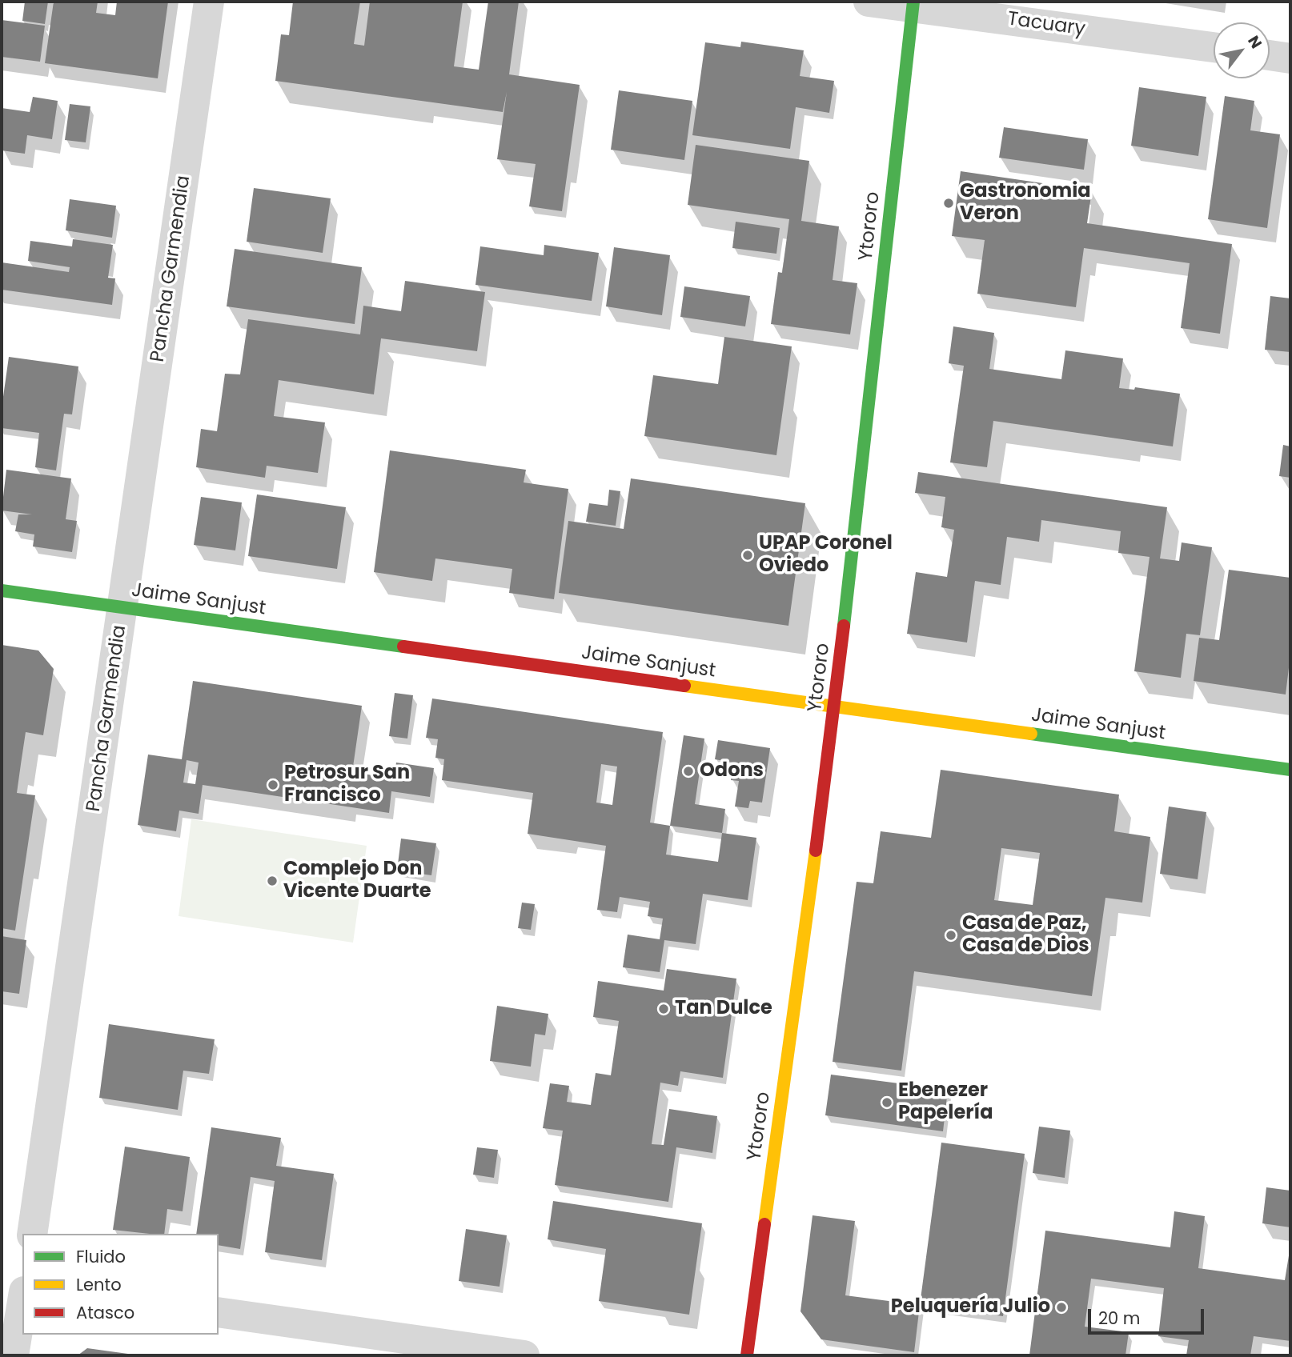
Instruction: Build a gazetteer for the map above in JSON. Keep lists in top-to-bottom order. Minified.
{"streets":{"street":["Tacuary","Ytororo","Pancha Garmendia","Jaime Sanjust"]},"crossings":[["Tacuary","Ytororo"],["Ytororo","Jaime Sanjust"],["Pancha Garmendia","Jaime Sanjust"]],"places":["Gastronomia Veron","UPAP Coronel Oviedo","Odons","Petrosur San Francisco","Complejo Don Vicente Duarte","Casa de Paz, Casa de Dios","Tan Dulce","Ebenezer Papelería","Peluquería Julio"],"legend":["Fluido","Lento","Atasco"],"scale_bar":"20 m","north":"top right"}
